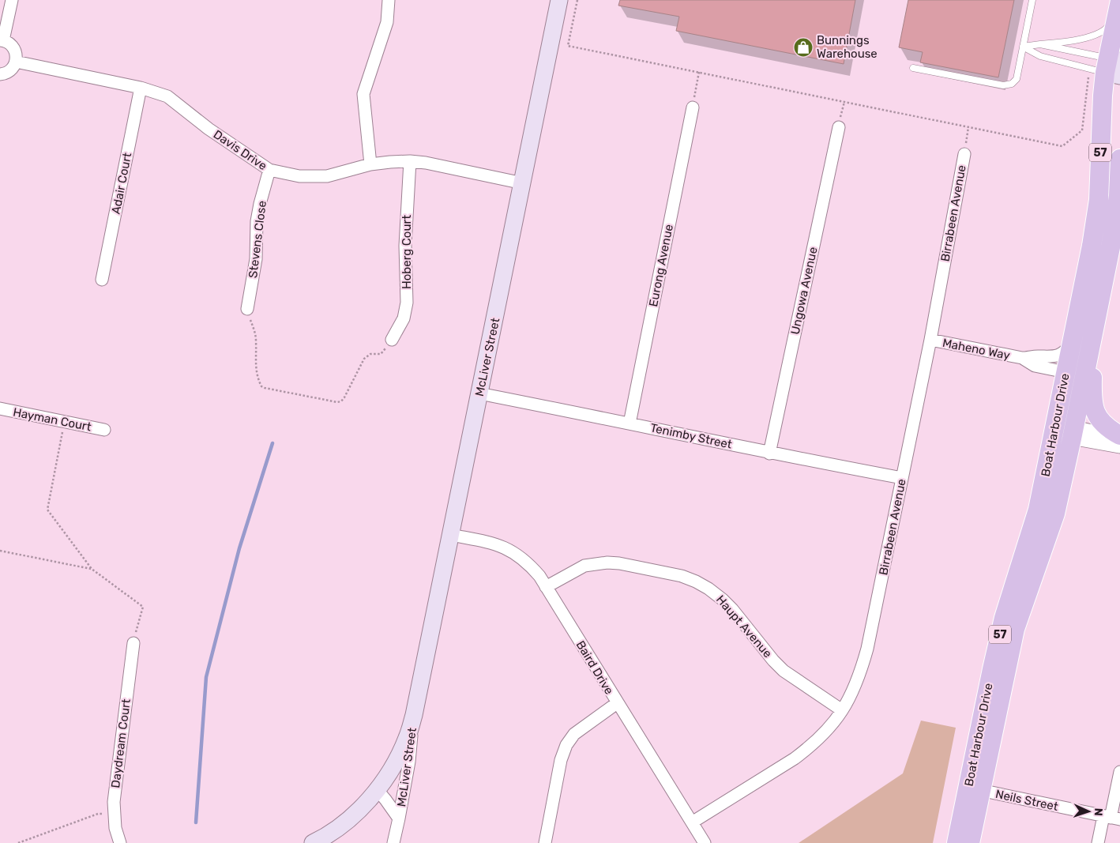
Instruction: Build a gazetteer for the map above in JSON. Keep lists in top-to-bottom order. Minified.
{"streets":{"main road":["57","Boat Harbour Drive"],"street":["Davis Drive","Adair Court","Birrabeen Avenue","Stevens Close","Hoberg Court","Eurong Avenue","Ungowa Avenue","Maheno Way","McLiver Street","Hayman Court","Tenimby Street","Haupt Avenue","Baird Drive","Daydream Court","Neils Street"]},"crossings":[["Davis Drive","Adair Court"],["Davis Drive","Stevens Close"],["Davis Drive","Hoberg Court"],["Davis Drive","McLiver Street"],["Birrabeen Avenue","Maheno Way"],["Birrabeen Avenue","Tenimby Street"],["Birrabeen Avenue","Haupt Avenue"],["Birrabeen Avenue","Baird Drive"],["Eurong Avenue","Tenimby Street"],["Ungowa Avenue","Tenimby Street"],["Maheno Way","Boat Harbour Drive"],["McLiver Street","Tenimby Street"],["McLiver Street","Baird Drive"],["Boat Harbour Drive","Neils Street"],["Haupt Avenue","Baird Drive"]],"places":{"shop":["Bunnings Warehouse"]},"north":"right"}
